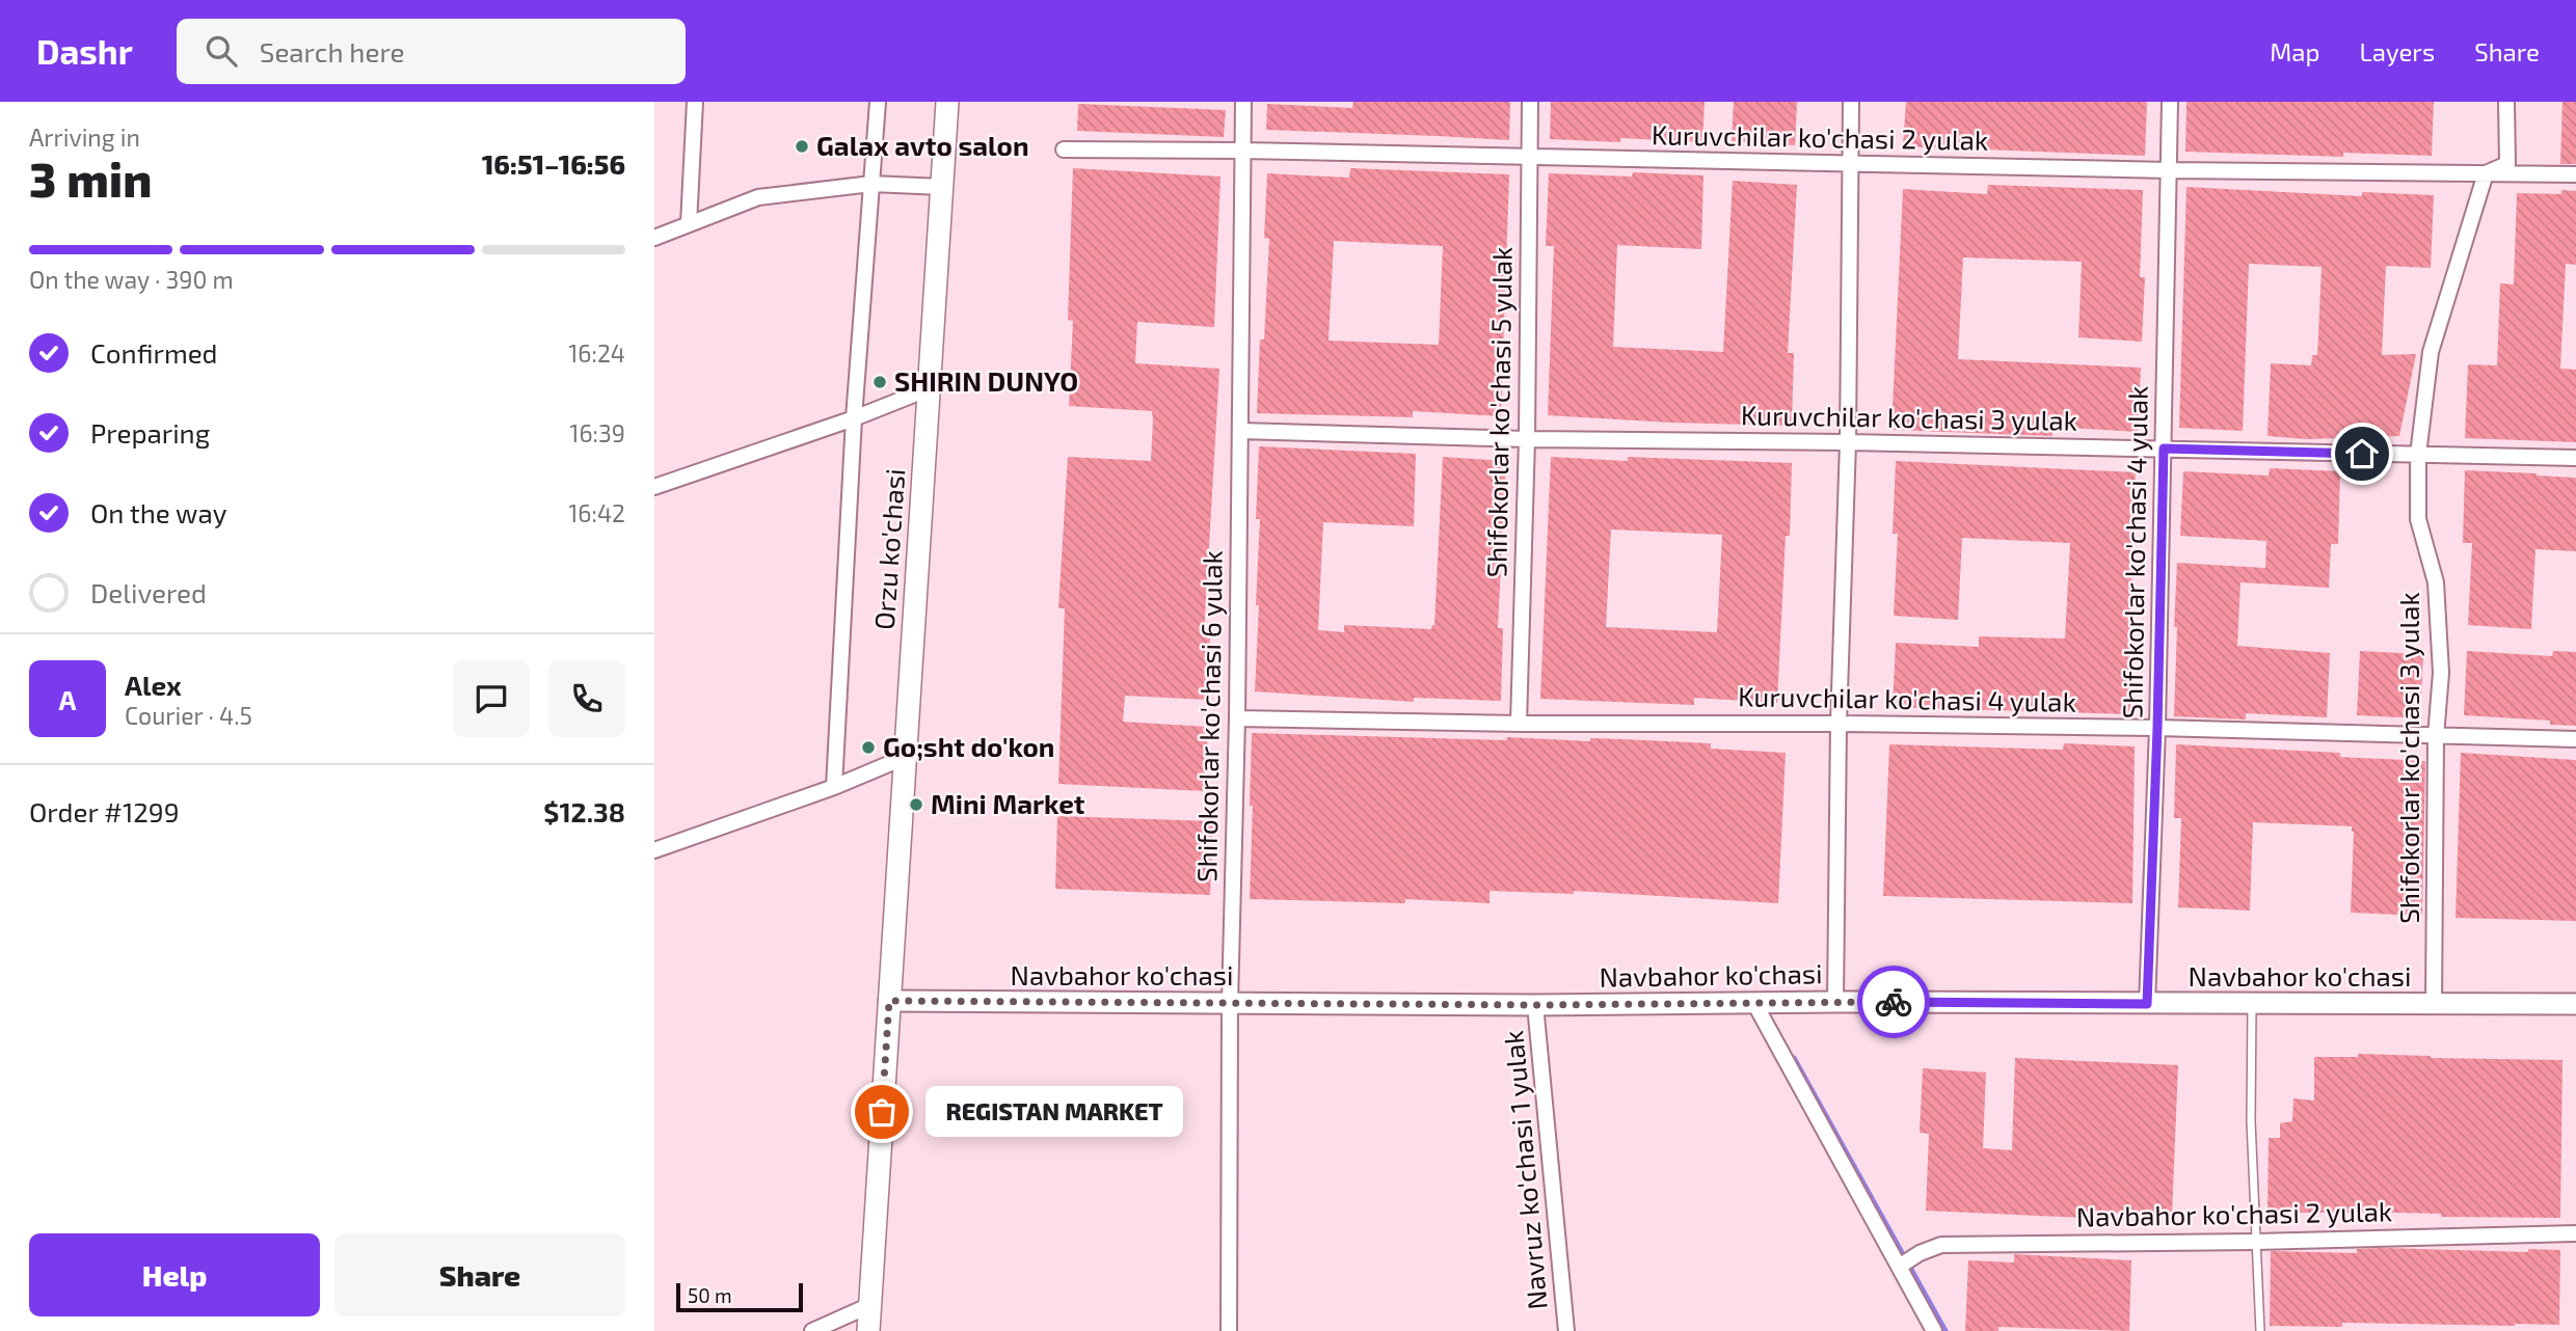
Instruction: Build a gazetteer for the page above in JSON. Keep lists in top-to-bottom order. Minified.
{"streets":{"main road":["Orzu ko'chasi","Navbahor ko'chasi"],"street":["Kuruvchilar ko'chasi 2 yulak","Shifokorlar ko'chasi 5 yulak","Kuruvchilar ko'chasi 3 yulak","Shifokorlar ko'chasi 4 yulak","Kuruvchilar ko'chasi 4 yulak","Shifokorlar ko'chasi 6 yulak","Shifokorlar ko'chasi 3 yulak","Navruz ko'chasi 1 yulak","Navbahor ko'chasi 2 yulak"]},"crossings":[["Kuruvchilar ko'chasi 2 yulak","Shifokorlar ko'chasi 5 yulak"],["Kuruvchilar ko'chasi 2 yulak","Shifokorlar ko'chasi 4 yulak"],["Kuruvchilar ko'chasi 2 yulak","Shifokorlar ko'chasi 6 yulak"],["Kuruvchilar ko'chasi 2 yulak","Shifokorlar ko'chasi 3 yulak"],["Shifokorlar ko'chasi 5 yulak","Kuruvchilar ko'chasi 3 yulak"],["Shifokorlar ko'chasi 5 yulak","Kuruvchilar ko'chasi 4 yulak"],["Kuruvchilar ko'chasi 3 yulak","Shifokorlar ko'chasi 4 yulak"],["Kuruvchilar ko'chasi 3 yulak","Shifokorlar ko'chasi 6 yulak"],["Kuruvchilar ko'chasi 3 yulak","Shifokorlar ko'chasi 3 yulak"],["Orzu ko'chasi","Navbahor ko'chasi"],["Shifokorlar ko'chasi 4 yulak","Kuruvchilar ko'chasi 4 yulak"],["Shifokorlar ko'chasi 4 yulak","Navbahor ko'chasi"],["Kuruvchilar ko'chasi 4 yulak","Shifokorlar ko'chasi 6 yulak"],["Kuruvchilar ko'chasi 4 yulak","Shifokorlar ko'chasi 3 yulak"],["Shifokorlar ko'chasi 6 yulak","Navbahor ko'chasi"],["Shifokorlar ko'chasi 3 yulak","Navbahor ko'chasi"],["Navbahor ko'chasi","Navruz ko'chasi 1 yulak"]],"places":["Galax avto salon","SHIRIN DUNYO","Go;sht do'kon","Mini Market","REGISTAN MARKET"],"scale_bar":"50 m","page":{"header":"Dashr","search":"Search here","nav":["Map","Layers","Share"],"heading":["3 min","Arriving in","16:51–16:56"],"panel":["Alex","Courier · 4.5","Order #1299","$12.38"],"bar":"On the way · 390 m","list":[["Confirmed","16:24"],["Preparing","16:39"],["On the way","16:42"],"Delivered"],"round":"A","bubble":"REGISTAN MARKET","buttons":["Help","Share"],"scale":"50 m"}}
